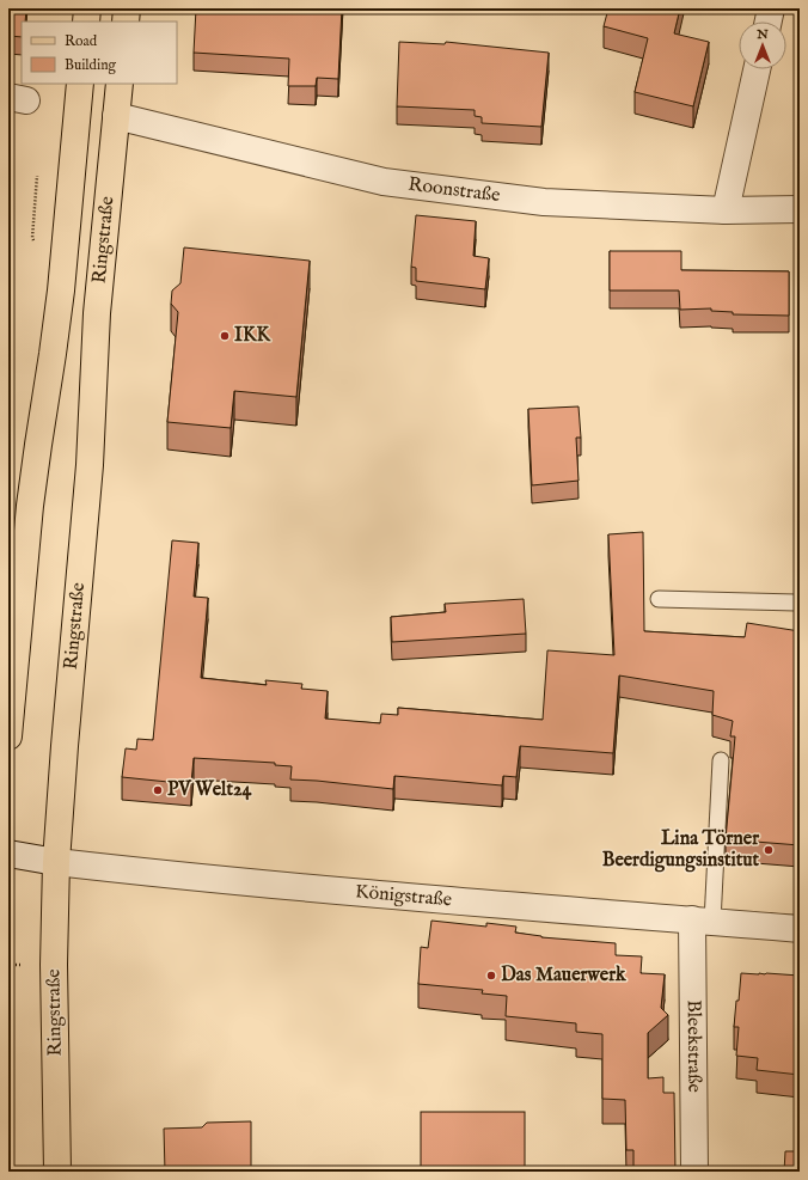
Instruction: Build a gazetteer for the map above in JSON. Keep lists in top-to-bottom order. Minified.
{"streets":{"main road":["Ringstraße"],"street":["Roonstraße","Königstraße","Bleekstraße"]},"crossings":[["Roonstraße","Ringstraße"],["Ringstraße","Königstraße"],["Königstraße","Bleekstraße"]],"places":["IKK","PV Welt24","Lina Törner Beerdigungsinstitut","Das Mauerwerk"],"legend":["Road","Building"],"north":"top"}
